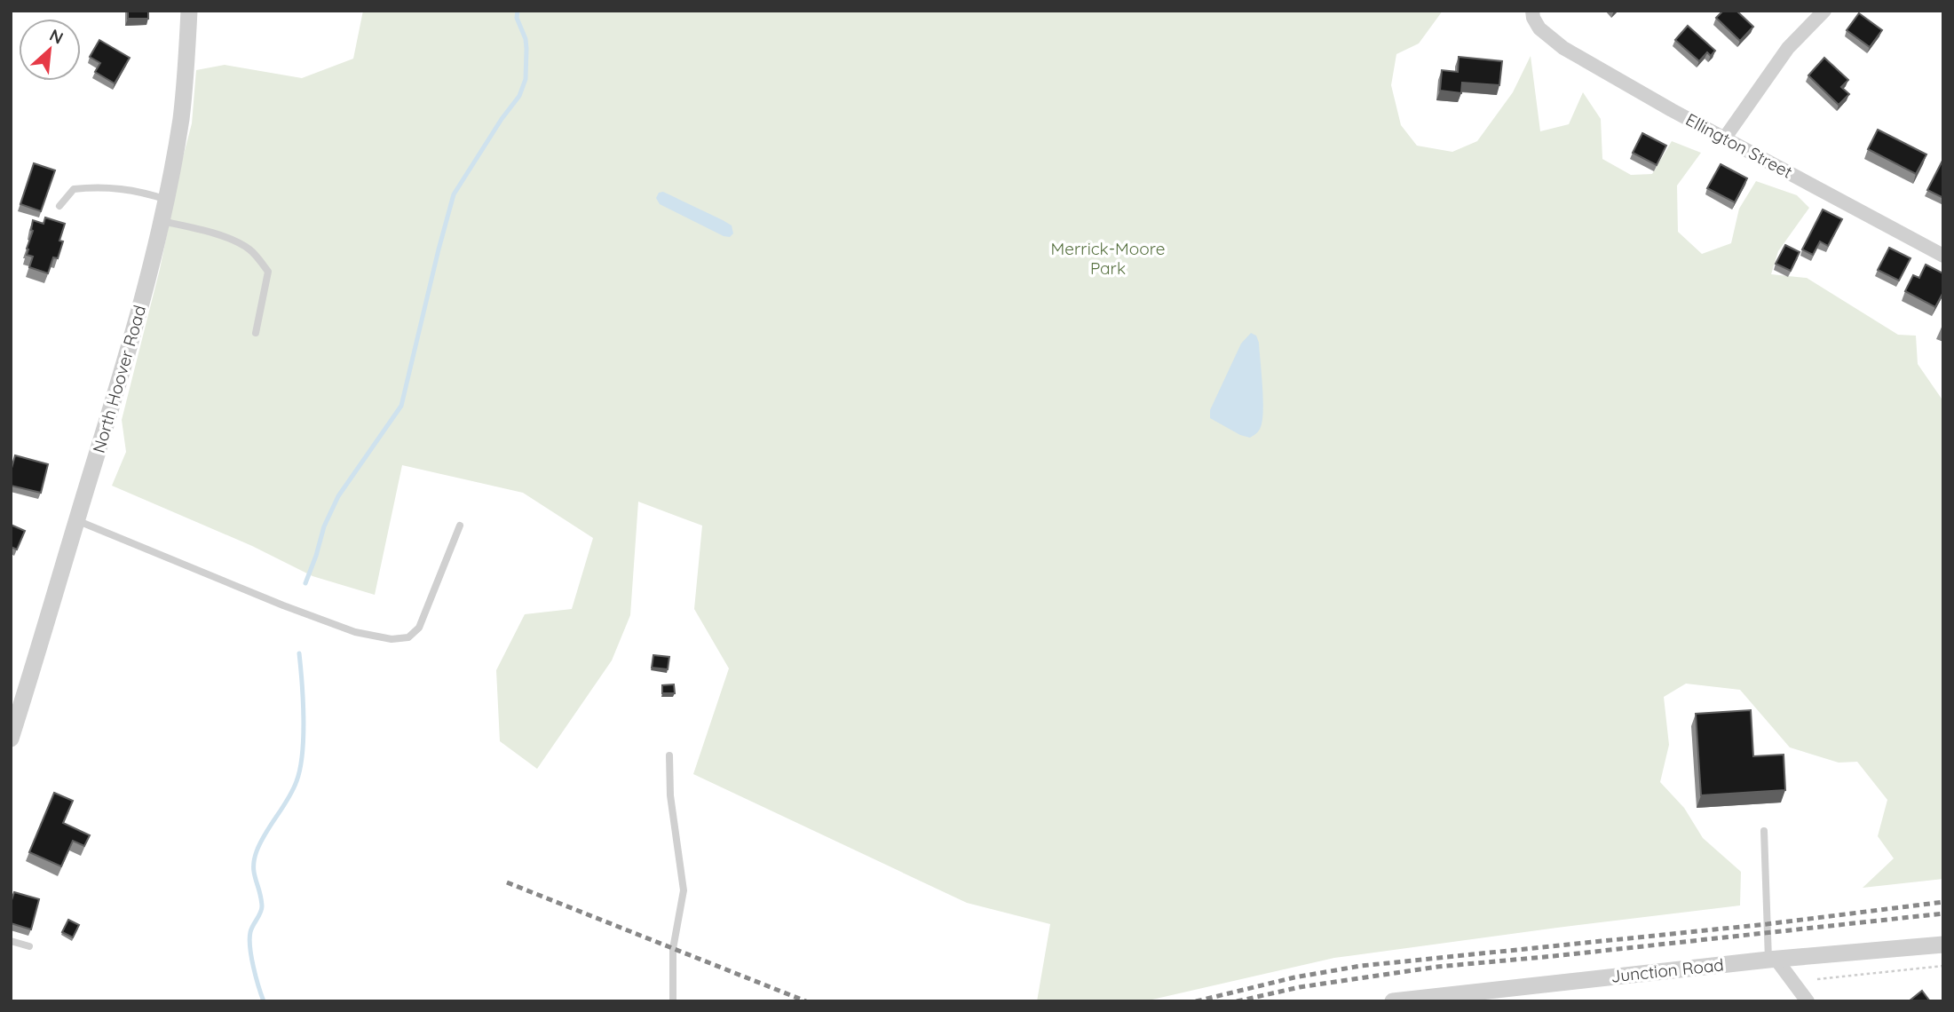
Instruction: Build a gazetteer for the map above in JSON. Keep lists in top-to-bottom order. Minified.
{"streets":{"street":["Ellington Street","North Hoover Road","Junction Road"]},"parks":["Merrick-Moore Park"],"north":"top right"}
